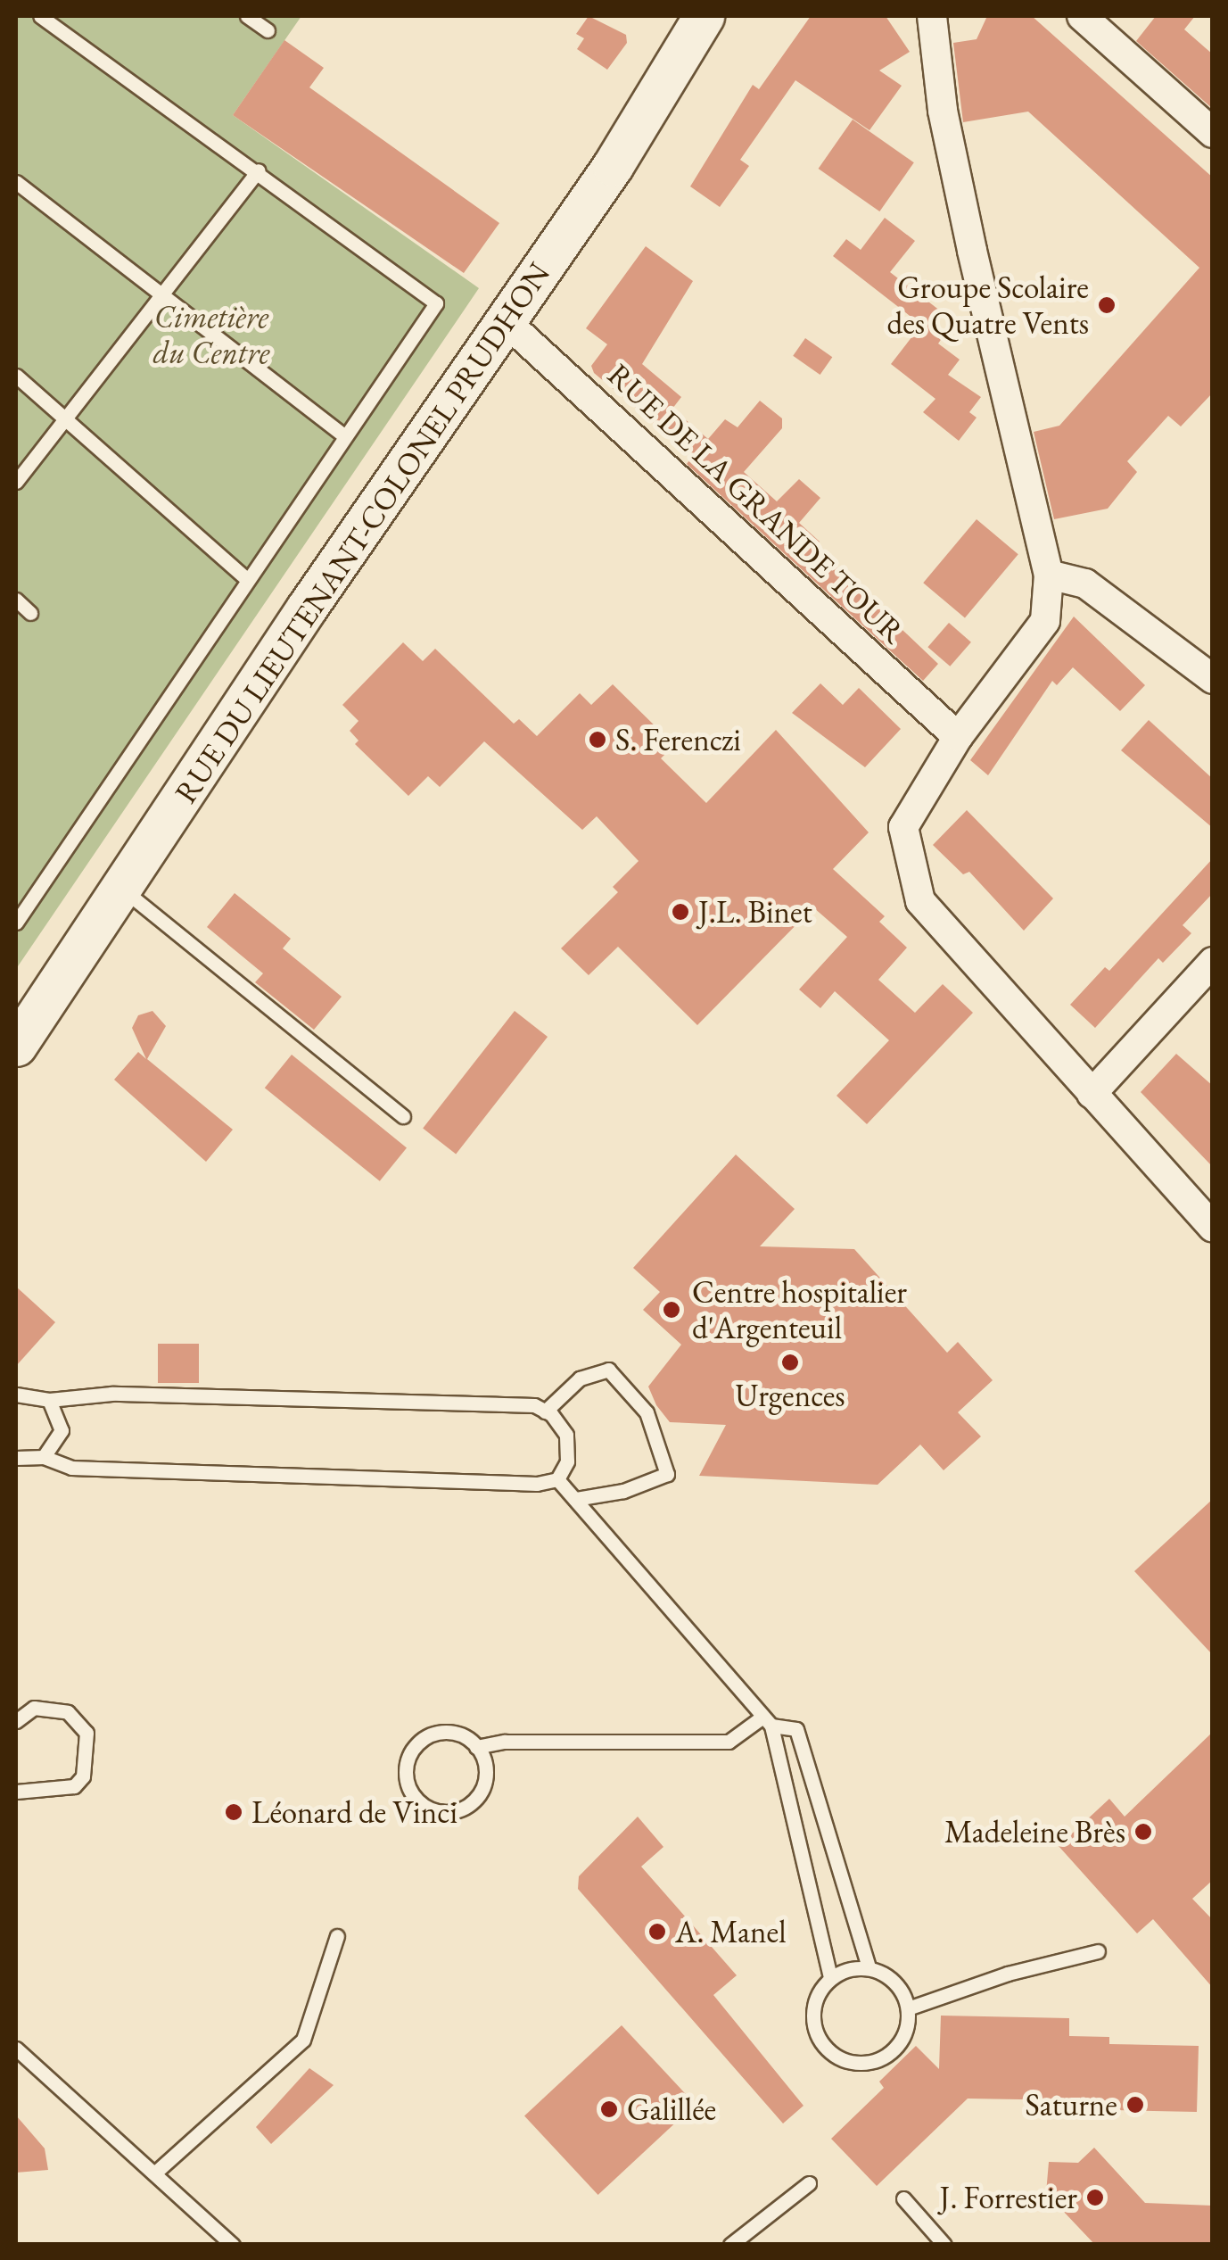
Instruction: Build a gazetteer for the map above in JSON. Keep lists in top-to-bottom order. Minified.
{"streets":{"main road":["RUE DU LIEUTENANT-COLONEL PRUDHON"],"street":["RUE DE LA GRANDE TOUR"]},"crossings":[["RUE DE LA GRANDE TOUR","RUE DU LIEUTENANT-COLONEL PRUDHON"]],"parks":["Cimetière du Centre"],"places":["Groupe Scolaire des Quatre Vents","S. Ferenczi","J.L. Binet","Centre hospitalier d'Argenteuil","Urgences","Léonard de Vinci","Madeleine Brès","A. Manel","Saturne","Galillée","J. Forrestier"]}
